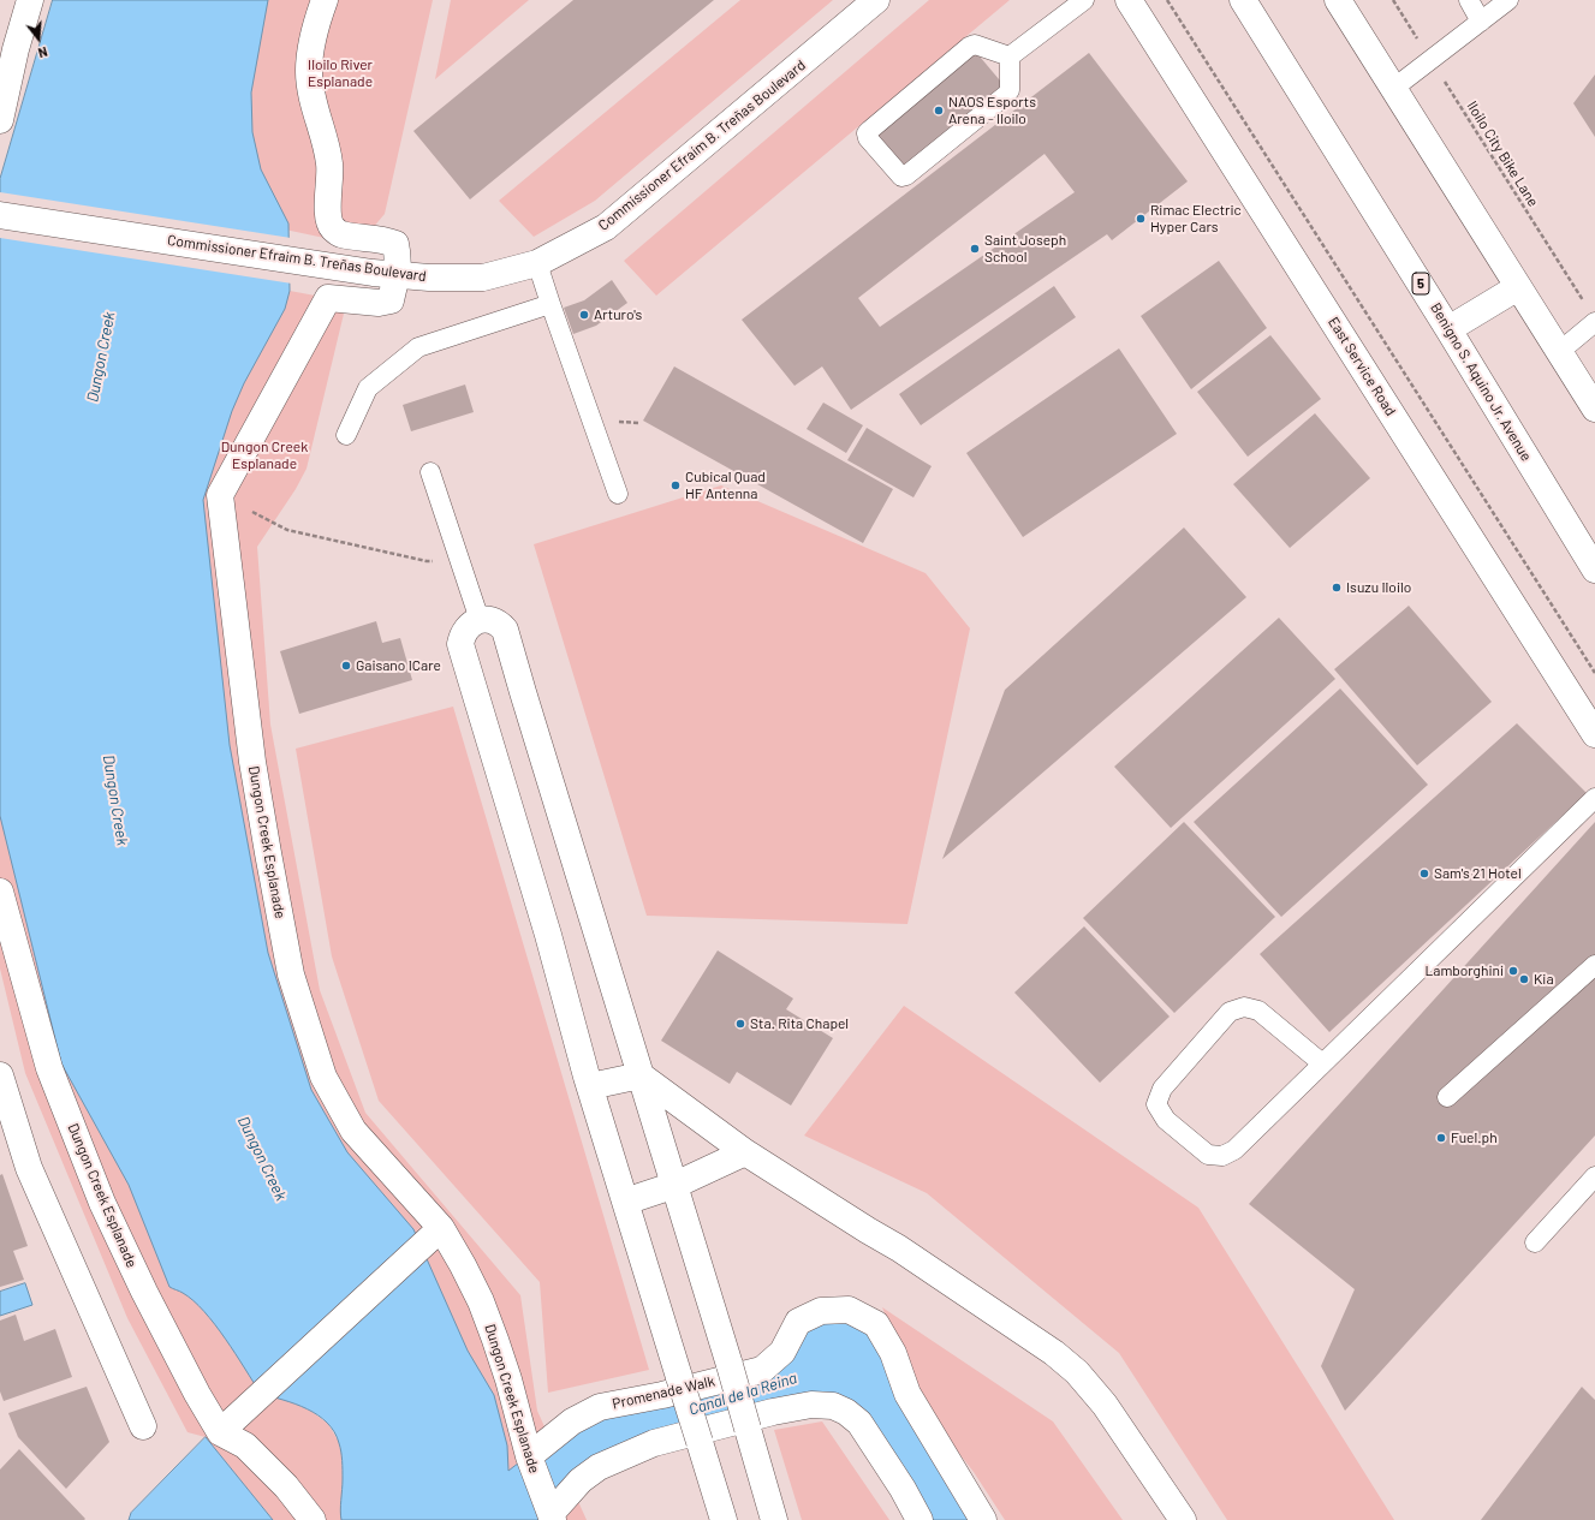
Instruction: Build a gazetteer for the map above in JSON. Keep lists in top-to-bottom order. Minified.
{"streets":{"main road":["Commissioner Efraim B. Treñas Boulevard","5","East Service Road","Benigno S. Aquino Jr. Avenue","Dungon Creek Esplanade","Promenade Walk"],"path":["Iloilo City Bike Lane"]},"crossings":[["Dungon Creek Esplanade","Promenade Walk"]],"water":["Dungon Creek","Canal de la Reina"],"parks":["Iloilo River Esplanade","Dungon Creek Esplanade"],"places":["NAOS Esports Arena - Iloilo","Rimac Electric Hyper Cars","Saint Joseph School","Arturo's","Cubical Quad HF Antenna","Isuzu Iloilo","Gaisano ICare","Sam's 21 Hotel","Lamborghini","Kia","Sta. Rita Chapel","Fuel.ph"],"north":"bottom"}
